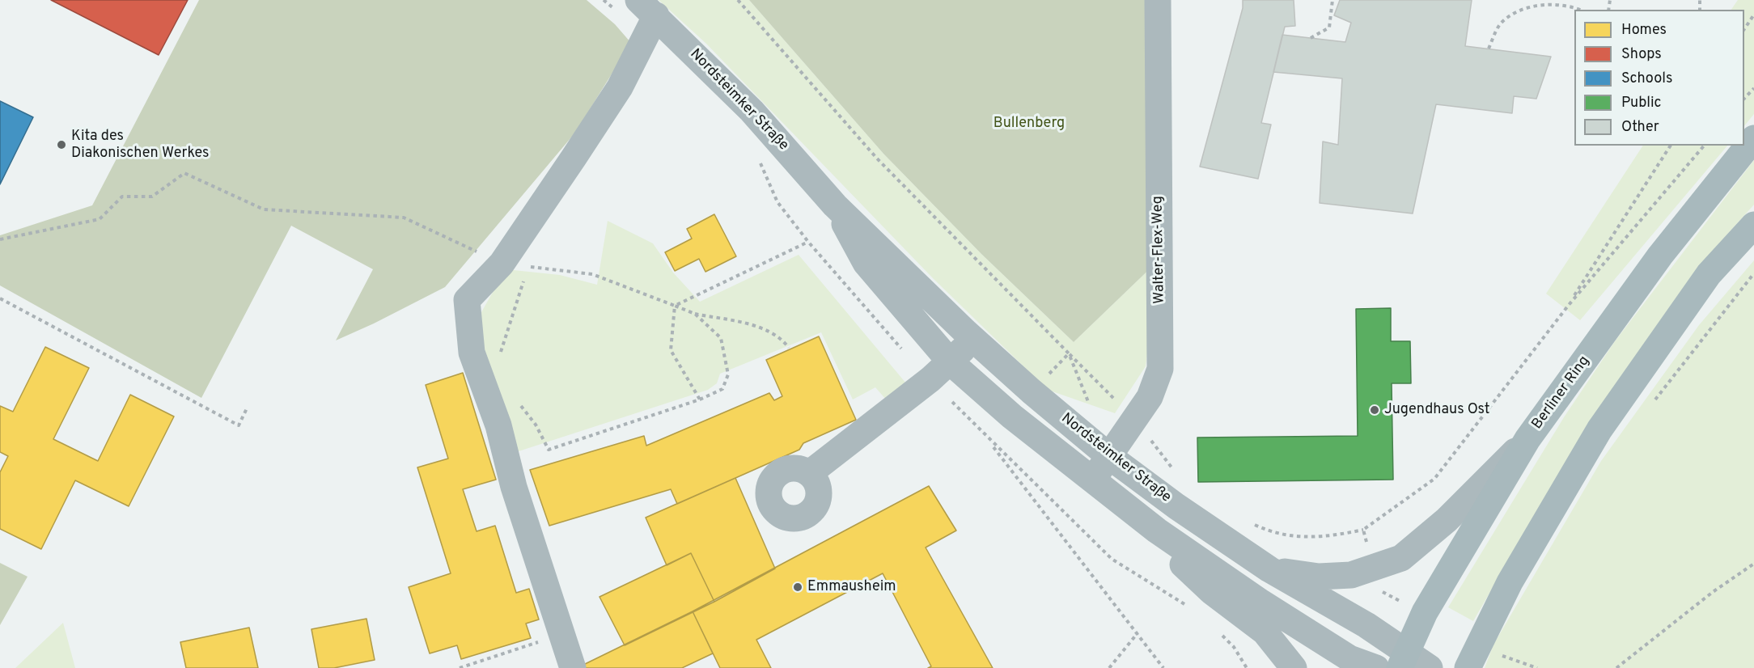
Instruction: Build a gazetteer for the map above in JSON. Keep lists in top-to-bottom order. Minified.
{"streets":{"main road":["Berliner Ring"],"street":["Nordsteimker Straße","Walter-Flex-Weg"]},"crossings":[["Nordsteimker Straße","Walter-Flex-Weg"],["Nordsteimker Straße","Berliner Ring"]],"parks":["Bullenberg"],"places":["Kita des Diakonischen Werkes","Jugendhaus Ost","Emmausheim"],"legend":["Homes","Shops","Schools","Public","Other"]}
